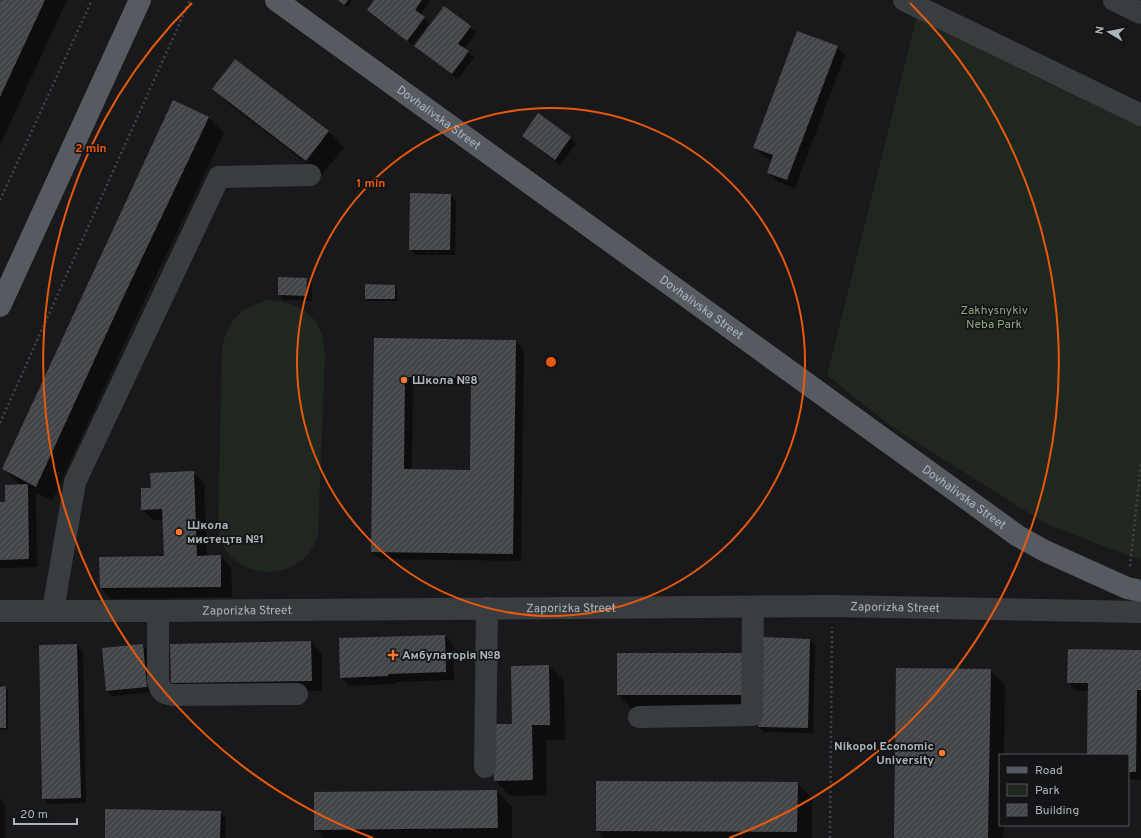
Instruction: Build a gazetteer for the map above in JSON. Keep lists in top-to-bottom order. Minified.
{"streets":{"main road":["Dovhalivska Street"],"street":["Zaporizka Street"]},"parks":["Zakhysnykiv Neba Park"],"places":{"other":["Школа №8","Школа мистецтв №1","Nikopol Economic University"],"health":["Амбулаторія №8"]},"legend":["Road","Park","Building"],"scale_bar":"20 m","north":"left","rings":["2 min","1 min"]}
